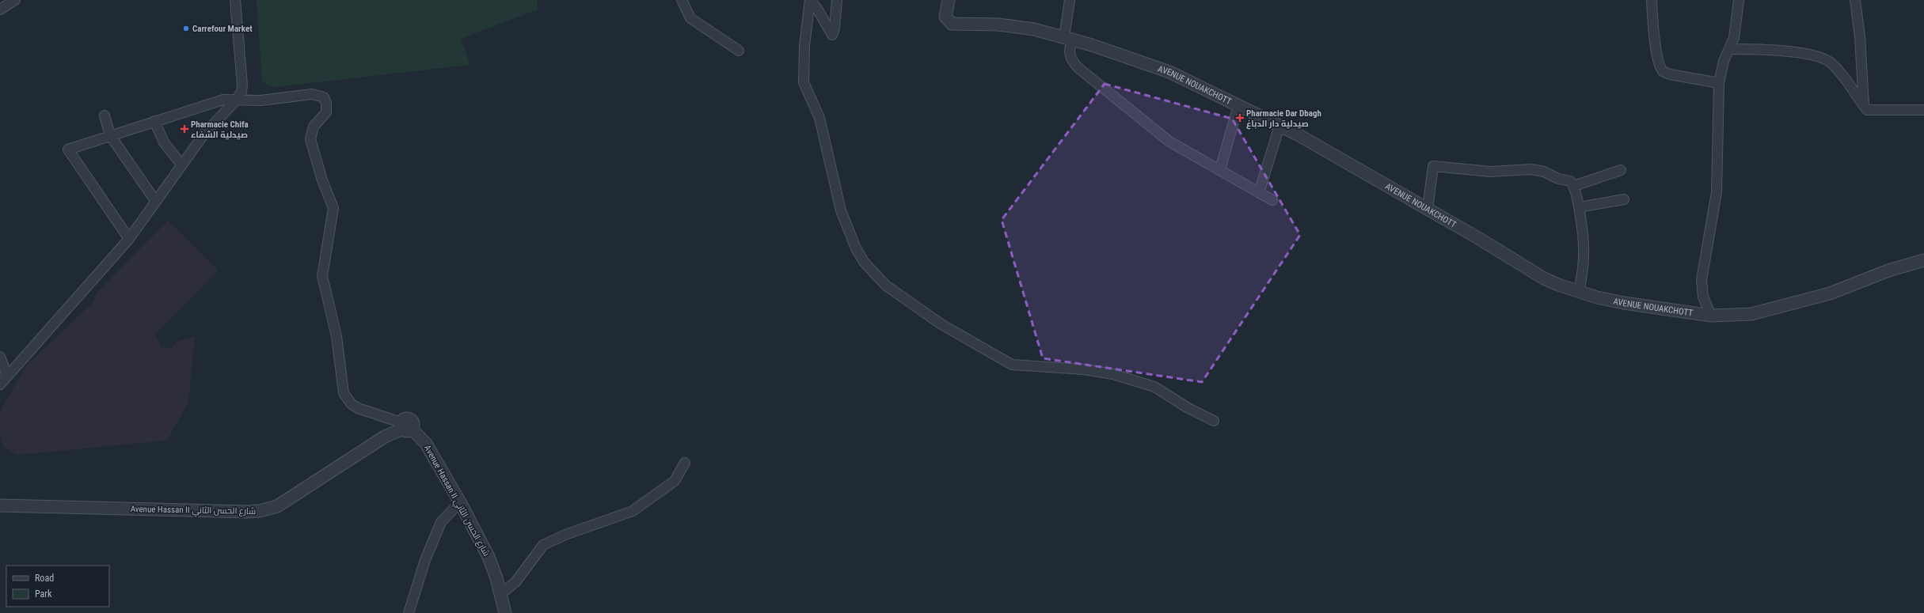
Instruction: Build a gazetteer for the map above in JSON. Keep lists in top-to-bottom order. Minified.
{"streets":{"street":["AVENUE NOUAKCHOTT","Avenue Hassan II شارع الحسن الثاني"]},"places":{"other":["Carrefour Market"],"health":["Pharmacie Dar Dbagh صيدلية دار الدباغ","Pharmacie Chifa صيدلية الشفاء"]},"legend":["Road","Park"]}
